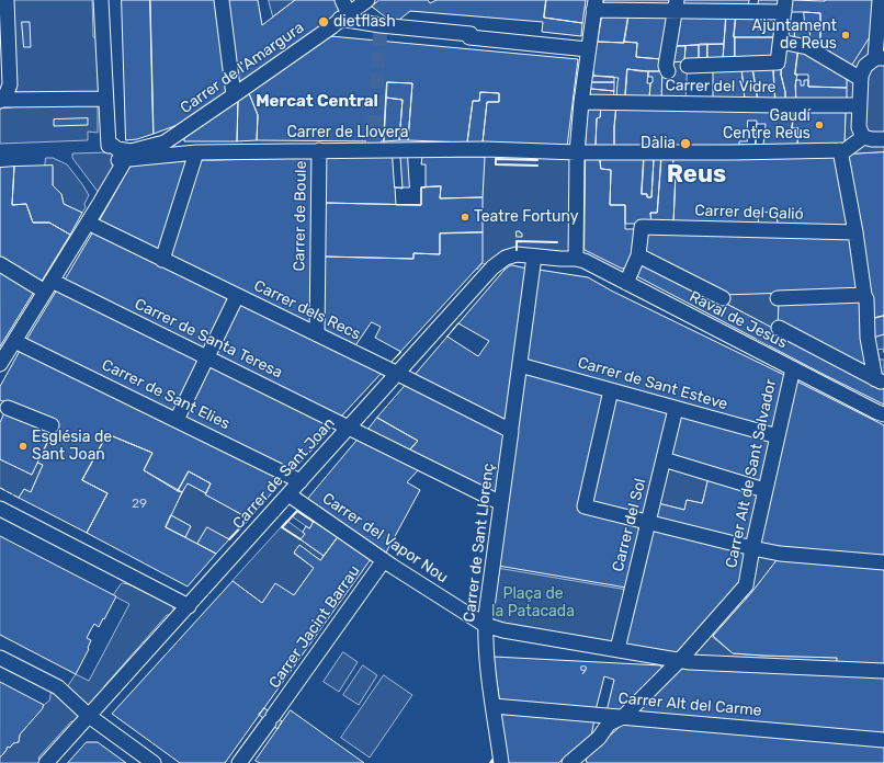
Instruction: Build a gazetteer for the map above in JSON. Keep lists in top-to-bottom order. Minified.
{"streets":{"street":["Carrer de l'Amargura","Carrer del Vidre","Carrer de Llovera","Carrer del Galió","Carrer de Boule","Carrer dels Recs","Raval de Jesus","Carrer de Santa Teresa","Carrer de Sant Esteve","Carrer de Sant Elies","Carrer de Sant Joan","Carrer Alt de Sant Salvador","Carrer del Sol","Carrer del Vapor Nou","Carrer de Sant Llorenç","Carrer Jacint Barrau","Carrer Alt del Carme"]},"crossings":[["Carrer de l'Amargura","Carrer de Llovera"],["Carrer de Llovera","Carrer de Boule"],["Carrer de Boule","Carrer dels Recs"],["Carrer dels Recs","Carrer de Sant Joan"],["Carrer dels Recs","Carrer de Sant Llorenç"],["Raval de Jesus","Carrer Alt de Sant Salvador"],["Carrer de Santa Teresa","Carrer de Sant Joan"],["Carrer de Santa Teresa","Carrer de Sant Llorenç"],["Carrer de Sant Esteve","Carrer Alt de Sant Salvador"],["Carrer de Sant Esteve","Carrer del Sol"],["Carrer de Sant Esteve","Carrer de Sant Llorenç"],["Carrer de Sant Elies","Carrer de Sant Joan"],["Carrer de Sant Joan","Carrer del Vapor Nou"],["Carrer de Sant Joan","Carrer de Sant Llorenç"],["Carrer Alt de Sant Salvador","Carrer del Vapor Nou"],["Carrer del Sol","Carrer del Vapor Nou"],["Carrer del Vapor Nou","Carrer de Sant Llorenç"],["Carrer del Vapor Nou","Carrer Jacint Barrau"],["Carrer de Sant Llorenç","Carrer Alt del Carme"]],"districts":["Mercat Central","Reus"],"parks":["Plaça de la Patacada"],"places":["dietflash","Ajuntament de Reus","Gaudí Centre Reus","Dàlia","Teatre Fortuny","Església de Sant Joan"],"house_numbers":["29","9"]}
